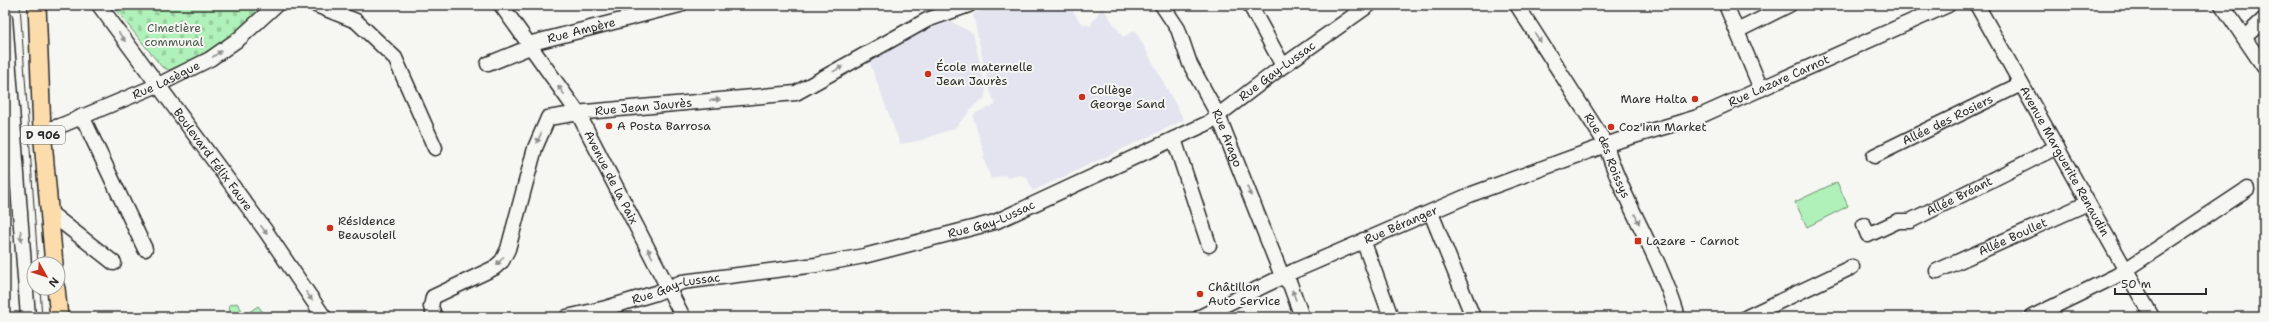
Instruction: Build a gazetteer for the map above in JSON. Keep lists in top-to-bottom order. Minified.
{"streets":{"main road":["D 906"],"street":["Rue Ampère","Rue Gay-Lussac","Rue Lasègue","Rue Lazare Carnot","Rue Jean Jaurès","Allée des Rosiers","Rue Arago","Rue des Roissys","Boulevard Félix Faure","Avenue Marguerite Renaudin","Avenue de la Paix","Allée Bréant","Rue Béranger","Allée Boullet"]},"crossings":[["Rue Ampère","Avenue de la Paix"],["Rue Gay-Lussac","Rue Arago"],["Rue Gay-Lussac","Avenue de la Paix"],["Rue Lasègue","D 906"],["Rue Lasègue","Boulevard Félix Faure"],["Rue Lazare Carnot","Rue des Roissys"],["Rue Lazare Carnot","Rue Béranger"],["Rue Jean Jaurès","Avenue de la Paix"],["Allée des Rosiers","Avenue Marguerite Renaudin"],["Rue Arago","Rue Béranger"],["Rue des Roissys","Rue Béranger"],["Avenue Marguerite Renaudin","Allée Bréant"],["Avenue Marguerite Renaudin","Allée Boullet"]],"one_way":["Rue Lasègue","Rue des Roissys","Avenue de la Paix"],"parks":["Cimetière communal"],"places":{"other":["École maternelle Jean Jaurès","Collège George Sand","Mare Halta","A Posta Barrosa","Coz'inn Market","Résidence Beausoleil","Châtillon Auto Service"],"transit":["Lazare - Carnot"]},"scale_bar":"50 m","north":"bottom right"}
